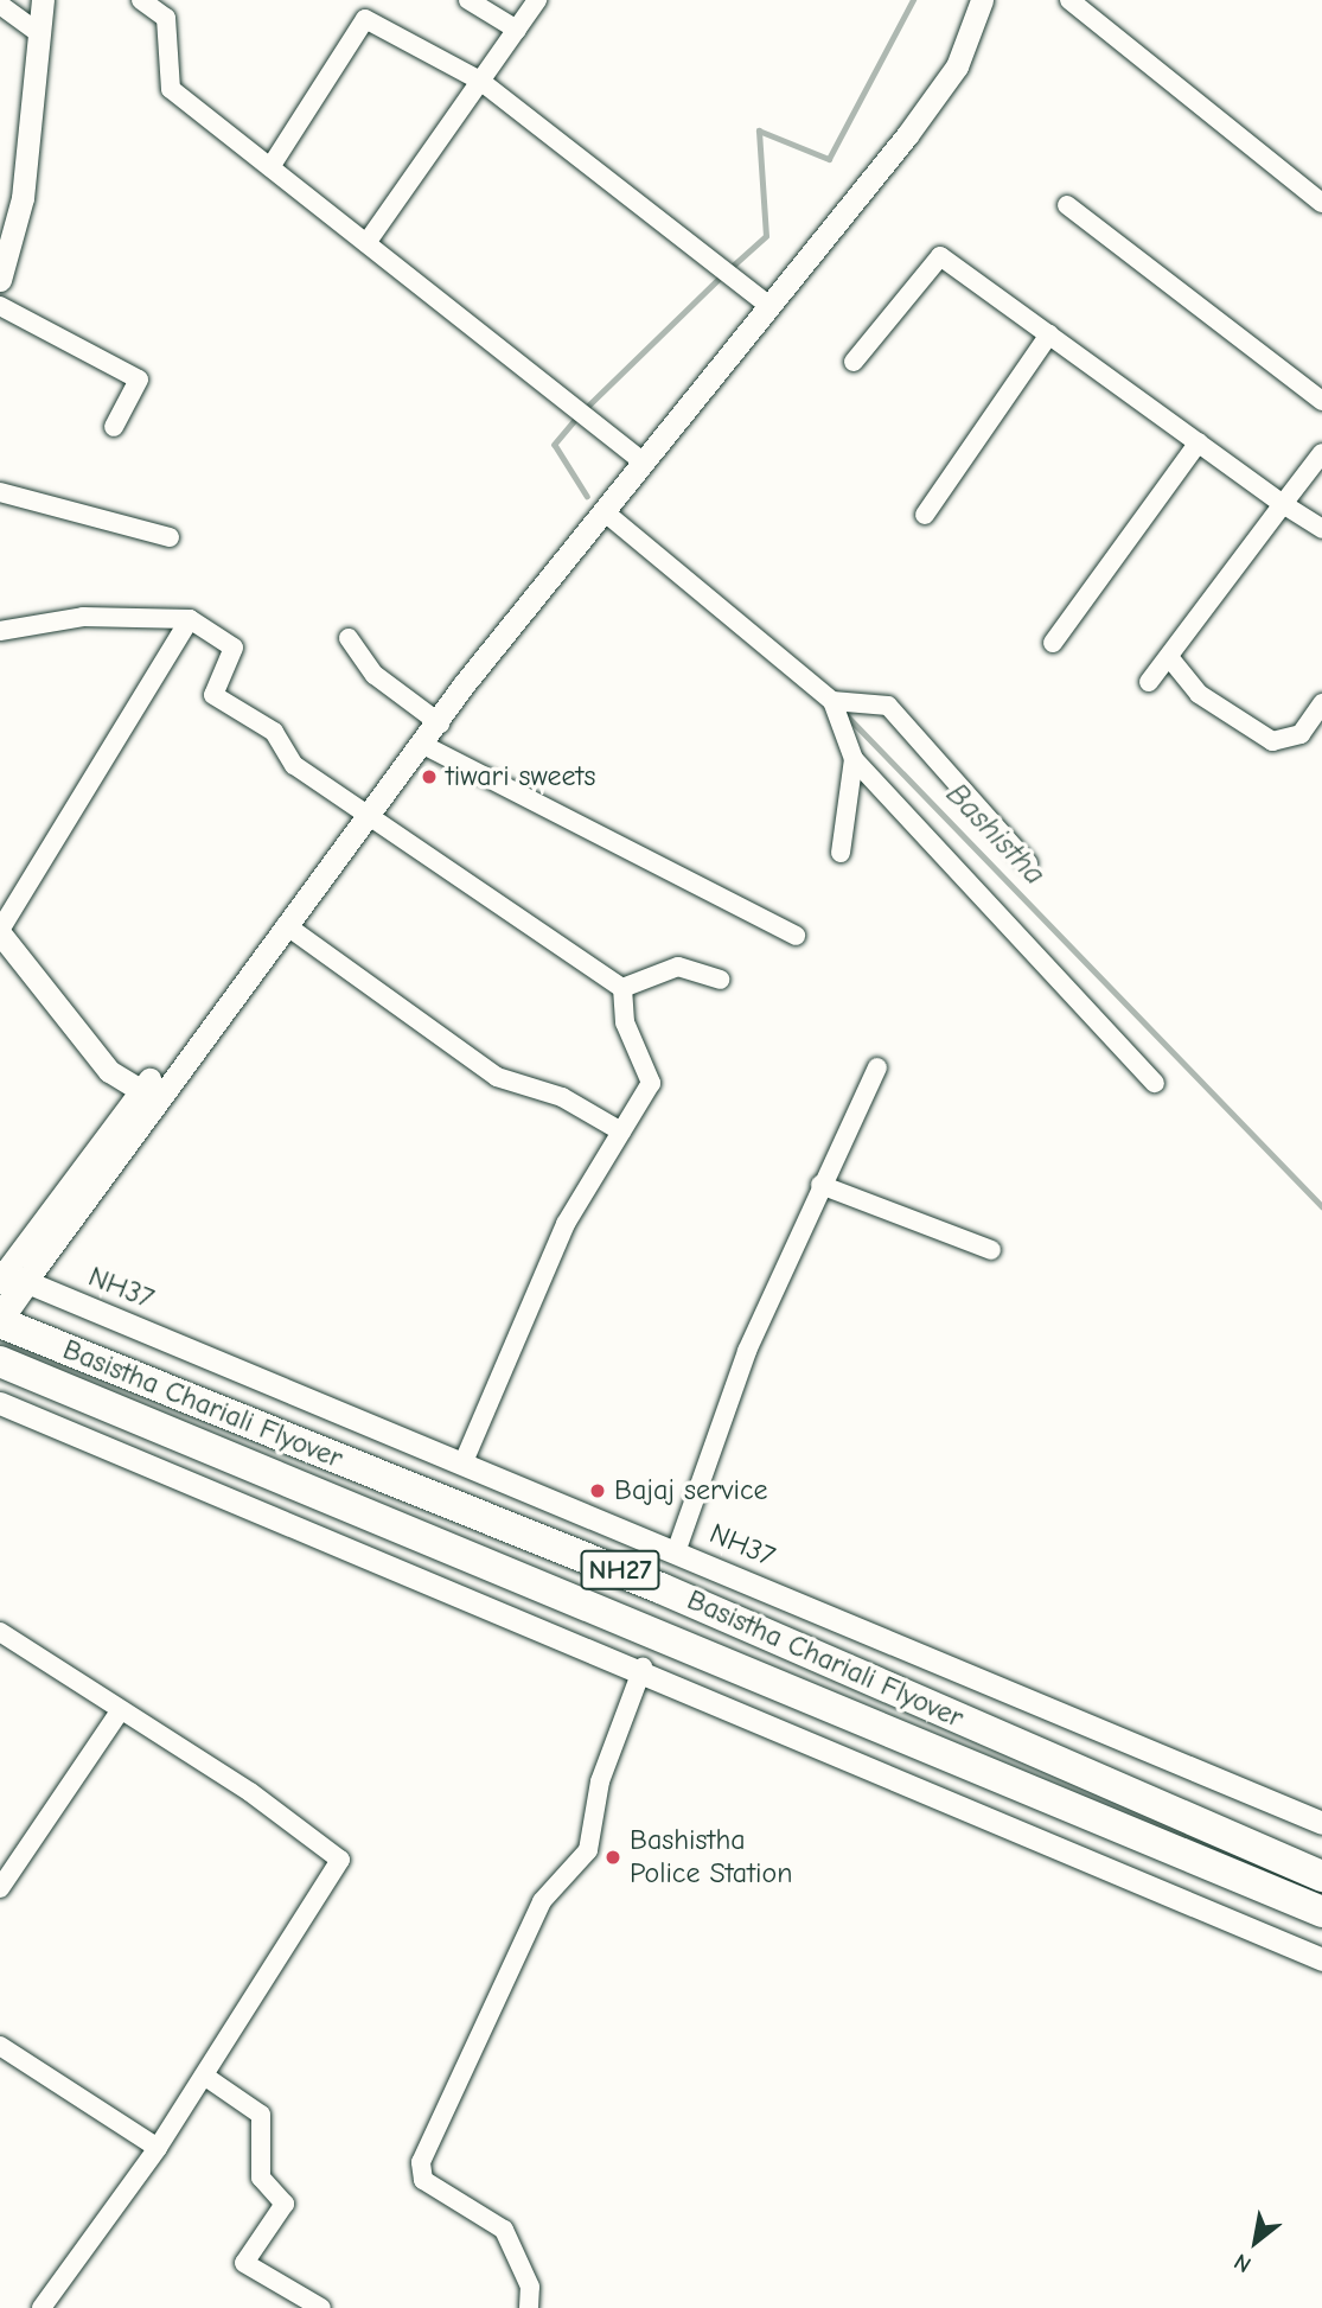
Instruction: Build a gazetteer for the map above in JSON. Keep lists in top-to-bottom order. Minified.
{"streets":{"highway":["Basistha Chariali Flyover","NH27"],"street":["NH37"]},"water":["Bashistha"],"places":["tiwari sweets","Bajaj service","Bashistha Police Station"],"north":"bottom left"}
